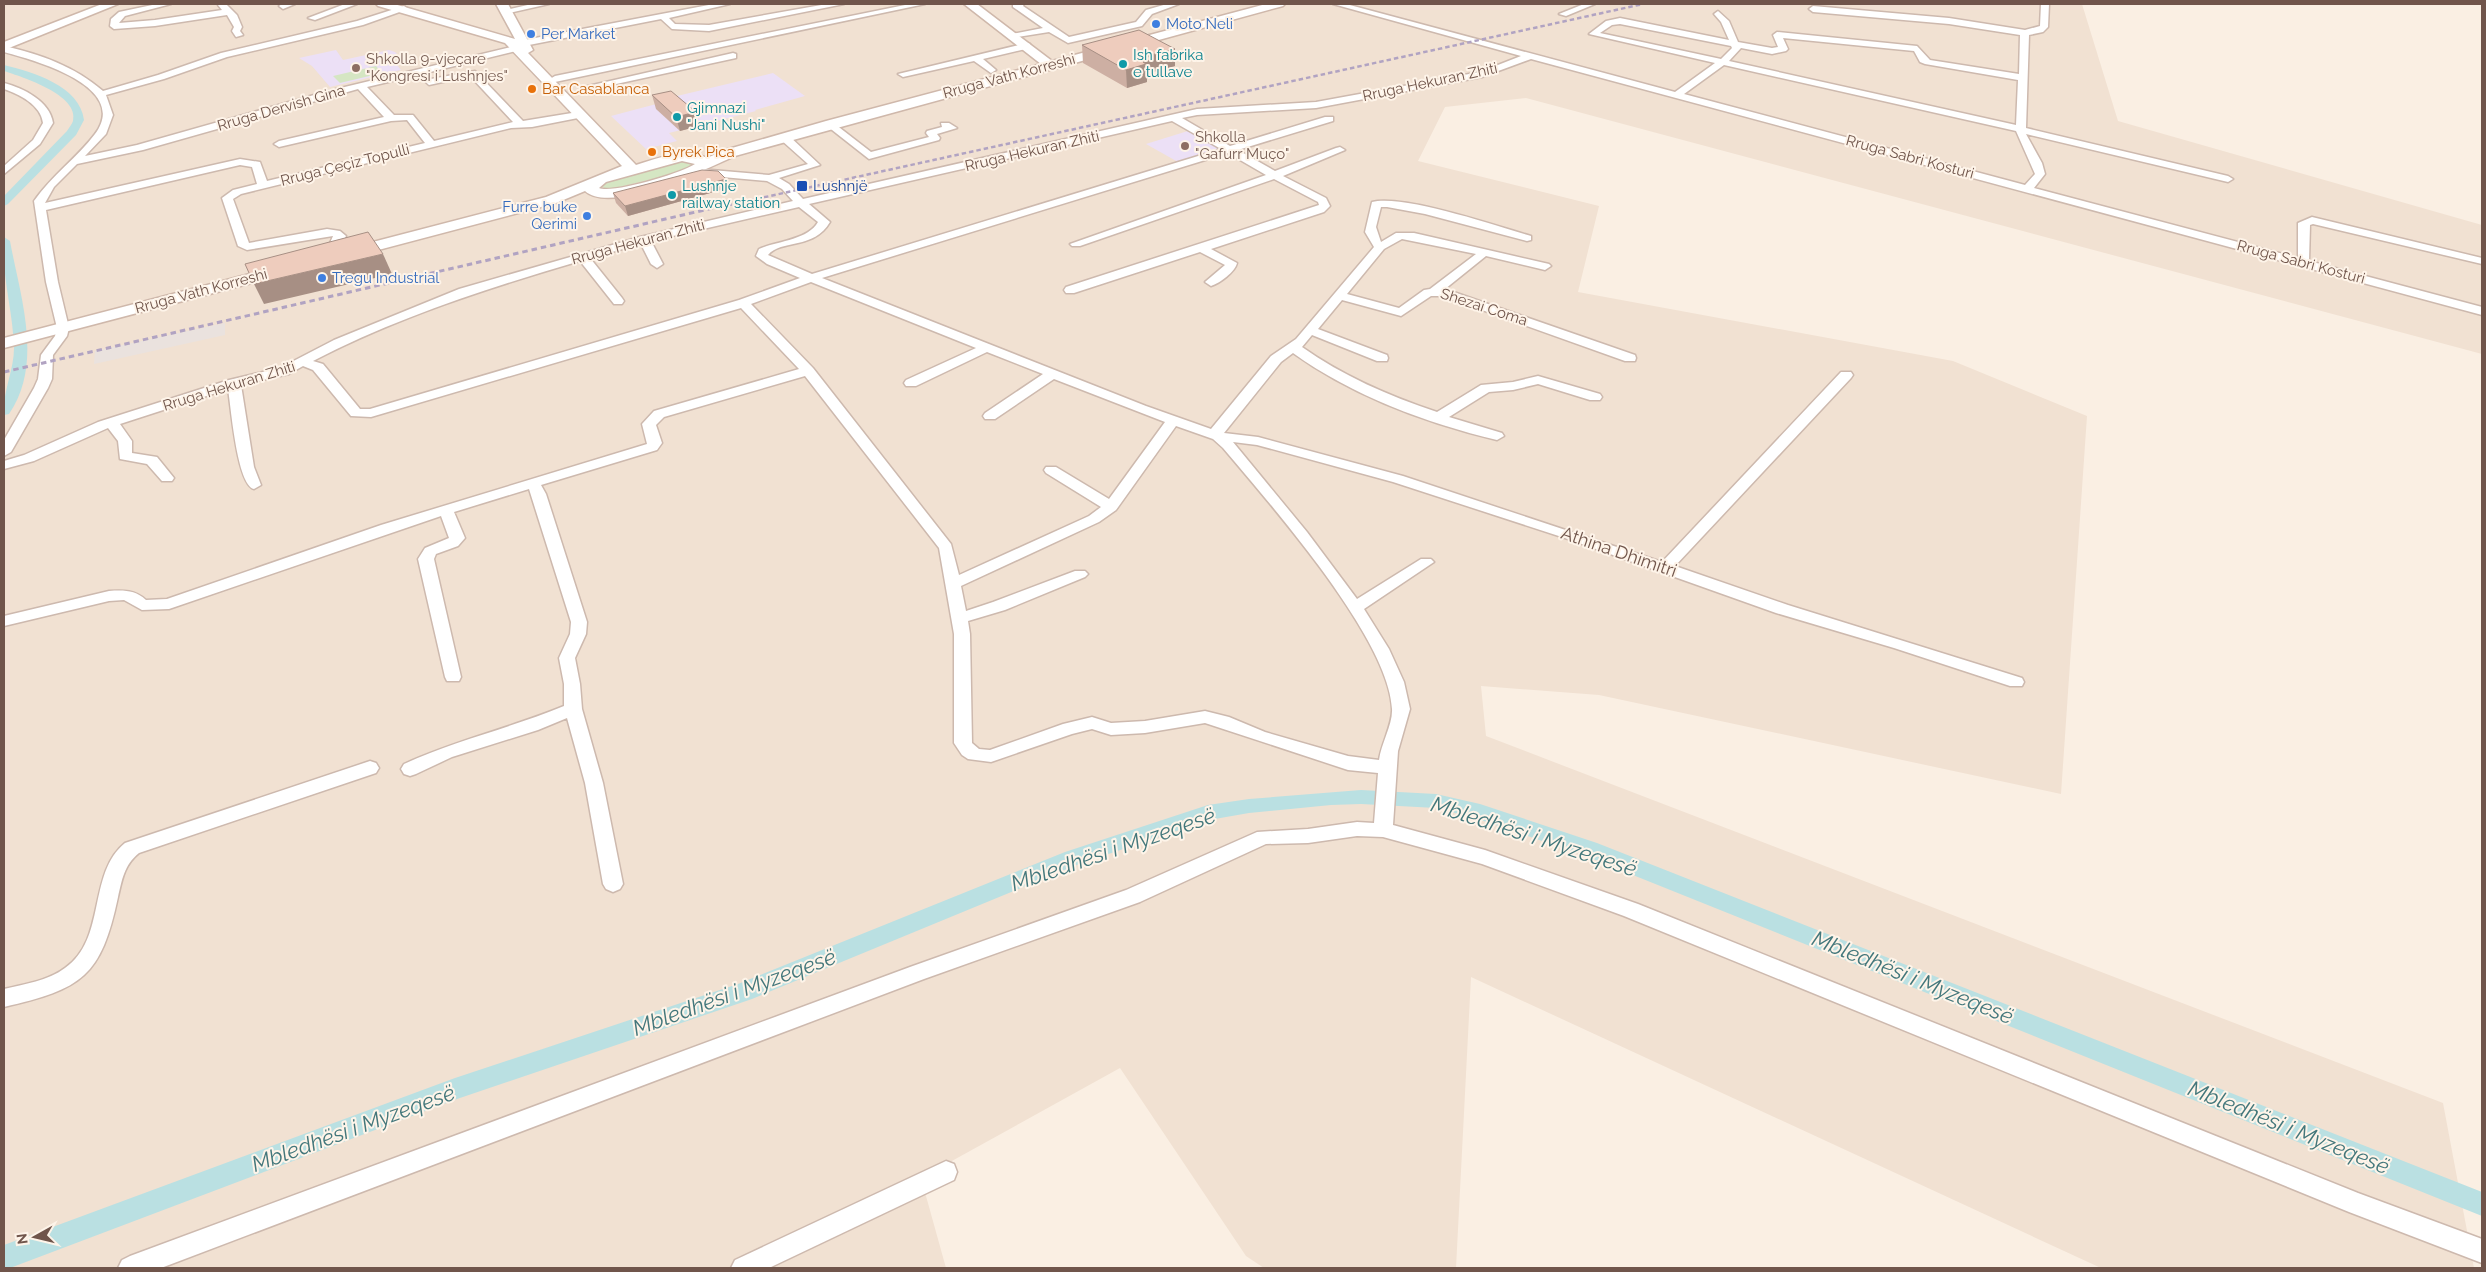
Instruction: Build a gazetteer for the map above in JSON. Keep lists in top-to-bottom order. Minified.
{"streets":{"main road":["Rruga Vath Korreshi"],"street":["Rruga Hekuran Zhiti","Rruga Dervish Gina","Rruga Sabri Kosturi","Rruga Çeçiz Topulli","Shezai Coma","Athina Dhimitri"]},"crossings":[["Rruga Hekuran Zhiti","Rruga Sabri Kosturi"]],"water":["Mbledhësi i Myzeqesë"],"places":{"other":["Moto Neli","Per Market","Ish fabrika e tullave","Shkolla 9-vjeçare \"Kongresi i Lushnjes\"","Bar Casablanca","Gjimnazi \"Jani Nushi\"","Shkolla \"Gafurr Muço\"","Byrek Pica","Lushnje railway station","Furre buke Qerimi","Tregu Industrial"],"transit":["Lushnjë"]},"north":"left"}
